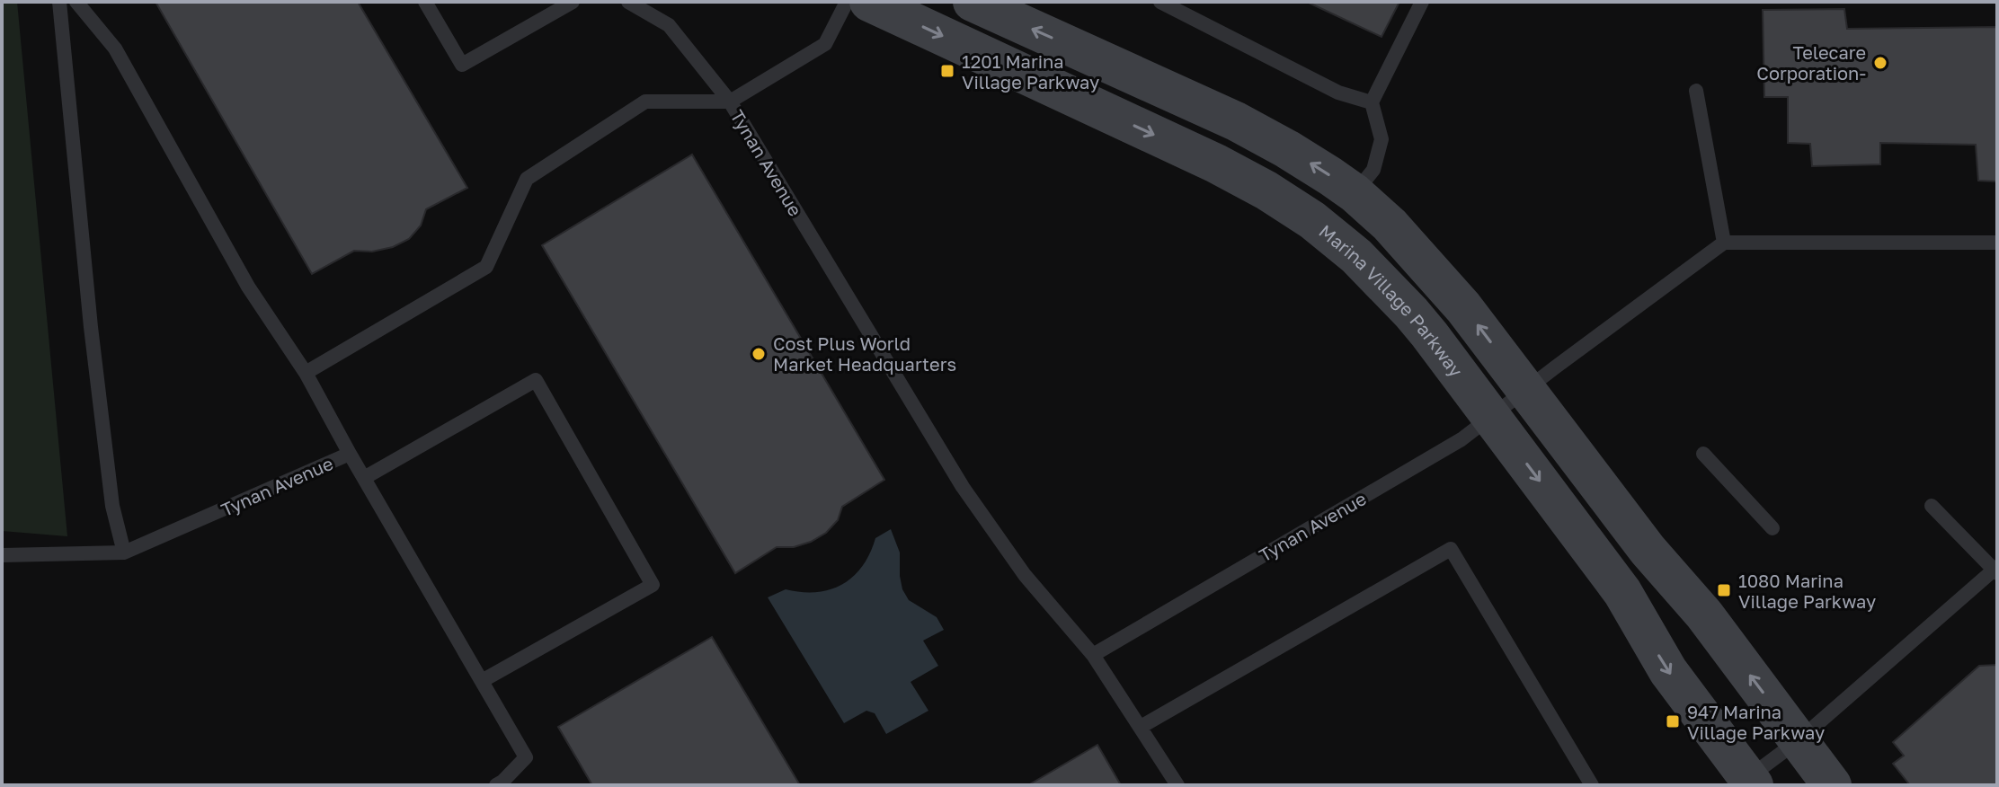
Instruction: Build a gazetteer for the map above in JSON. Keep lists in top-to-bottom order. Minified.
{"streets":{"street":["Marina Village Parkway"],"lane":["Tynan Avenue"]},"crossings":[["Tynan Avenue","Marina Village Parkway"]],"places":{"other":["Telecare Corporation-","Cost Plus World Market Headquarters"],"transit":["1201 Marina Village Parkway","1080 Marina Village Parkway","947 Marina Village Parkway"]}}
